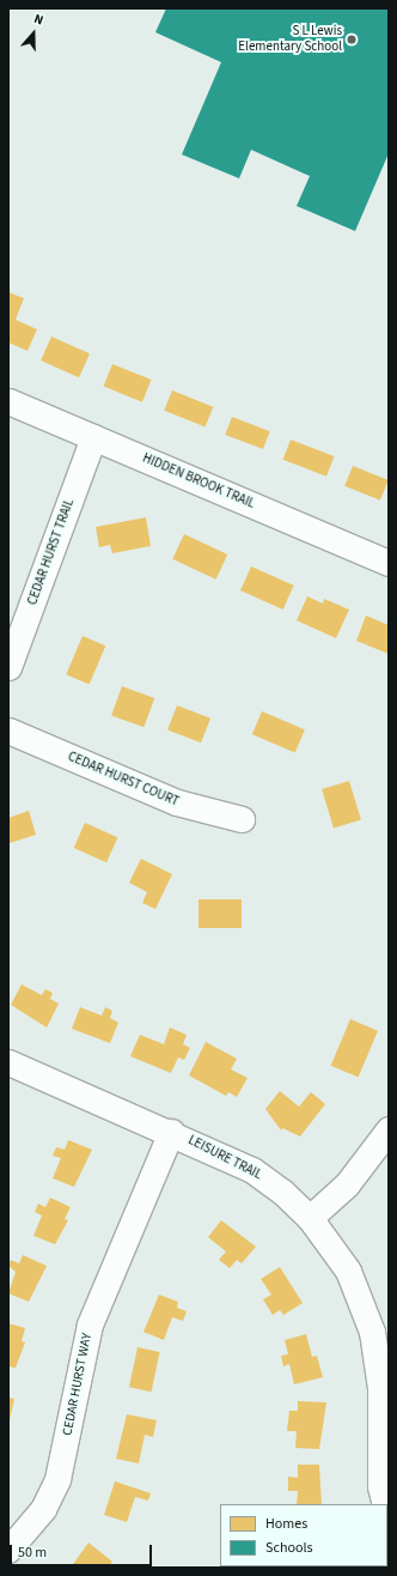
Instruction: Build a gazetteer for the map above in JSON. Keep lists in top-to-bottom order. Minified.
{"streets":{"street":["HIDDEN BROOK TRAIL","CEDAR HURST TRAIL","CEDAR HURST COURT","LEISURE TRAIL","CEDAR HURST WAY"]},"crossings":[["HIDDEN BROOK TRAIL","CEDAR HURST TRAIL"],["LEISURE TRAIL","CEDAR HURST WAY"]],"places":["S L Lewis Elementary School"],"legend":["Homes","Schools"],"scale_bar":"50 m","north":"top"}
